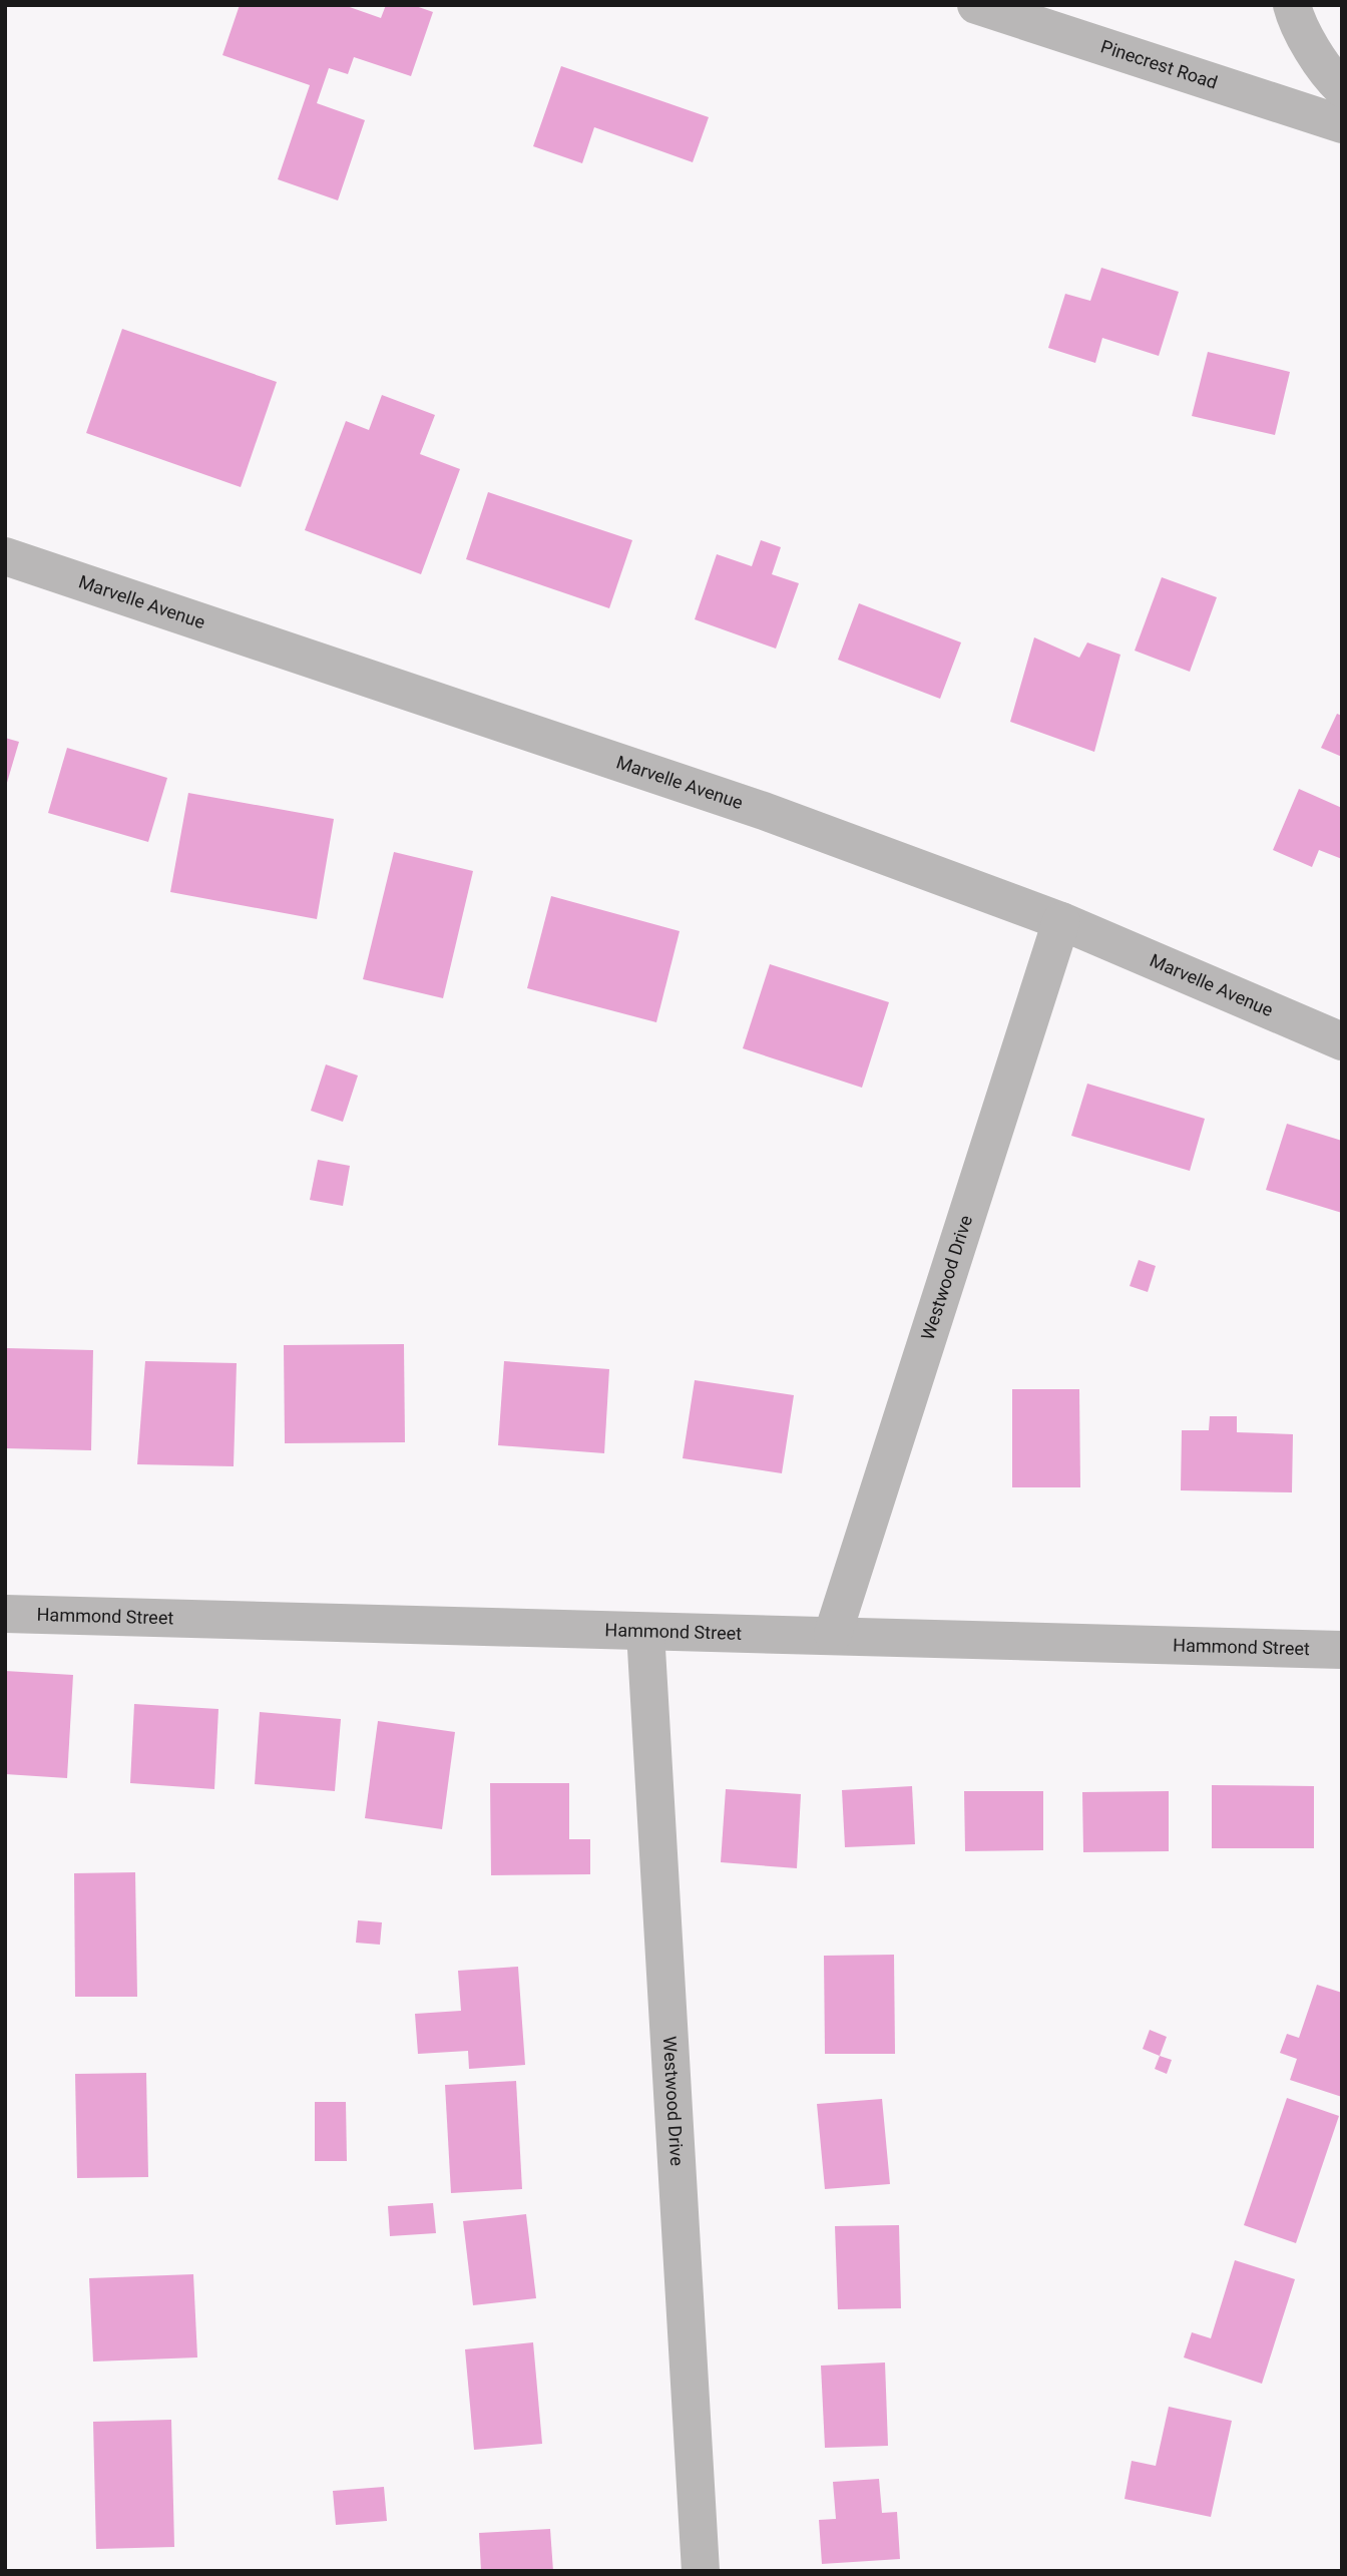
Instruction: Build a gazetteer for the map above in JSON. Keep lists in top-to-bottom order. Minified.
{"streets":{"street":["Pinecrest Road","Marvelle Avenue","Westwood Drive","Hammond Street"]},"crossings":[["Marvelle Avenue","Westwood Drive"],["Westwood Drive","Hammond Street"]]}
